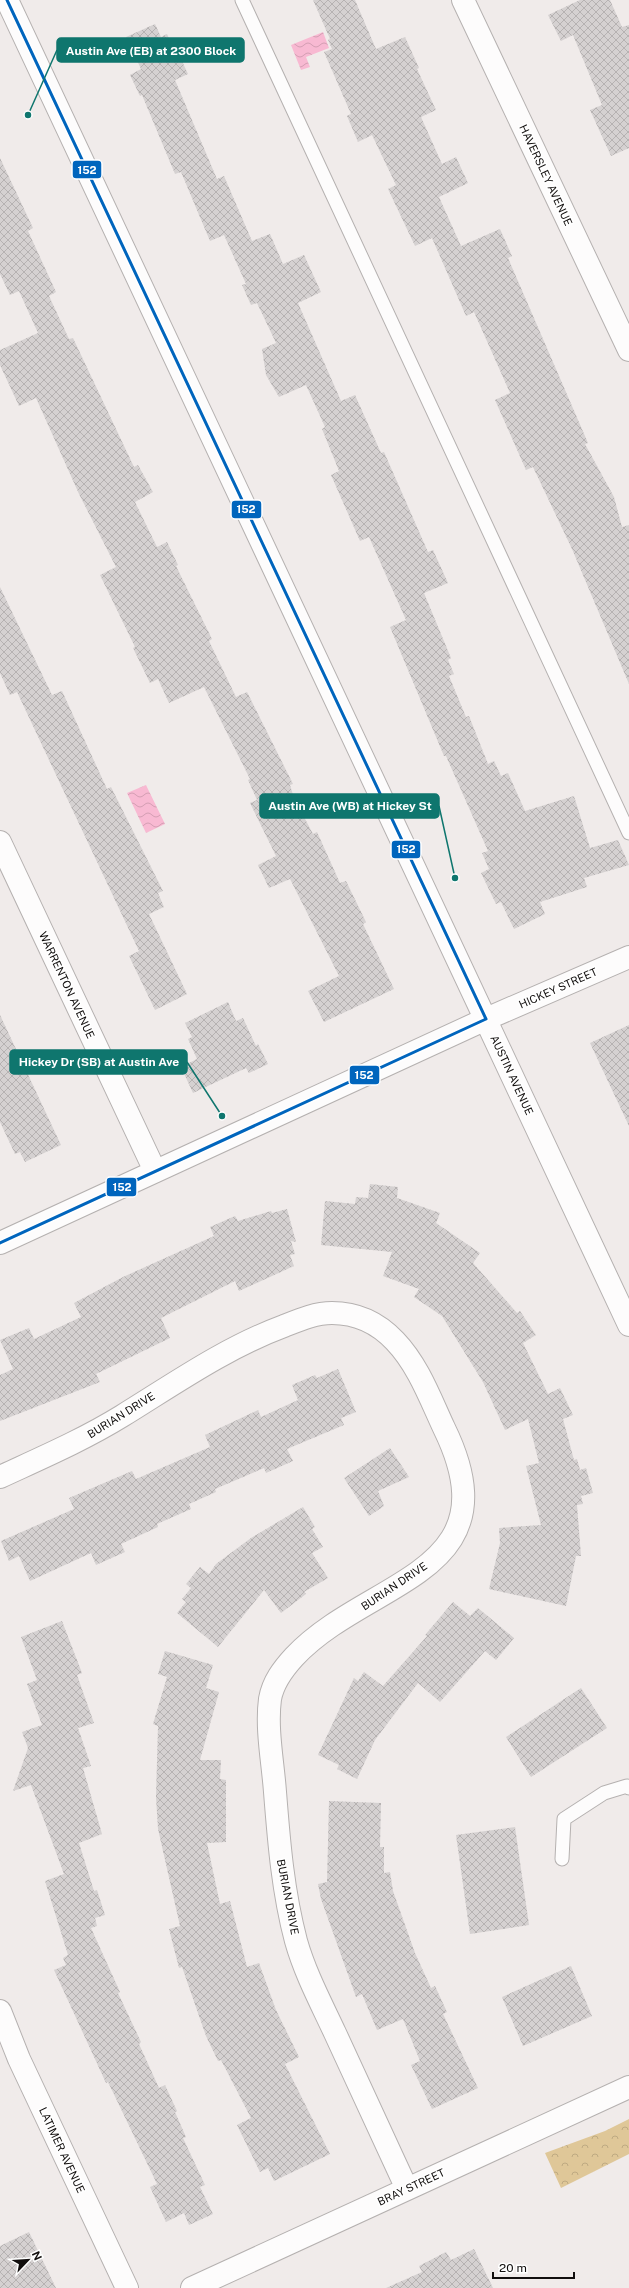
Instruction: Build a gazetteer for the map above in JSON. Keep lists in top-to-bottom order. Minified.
{"streets":{"street":["HAVERSLEY AVENUE","WARRENTON AVENUE","HICKEY STREET","AUSTIN AVENUE","BURIAN DRIVE","LATIMER AVENUE","BRAY STREET"]},"crossings":[["WARRENTON AVENUE","HICKEY STREET"],["HICKEY STREET","AUSTIN AVENUE"],["BURIAN DRIVE","BRAY STREET"]],"places":["Austin Ave (EB) at 2300 Block","Austin Ave (WB) at Hickey St","Hickey Dr (SB) at Austin Ave"],"lines":["transit line 152"],"scale_bar":"20 m","north":"top right"}
